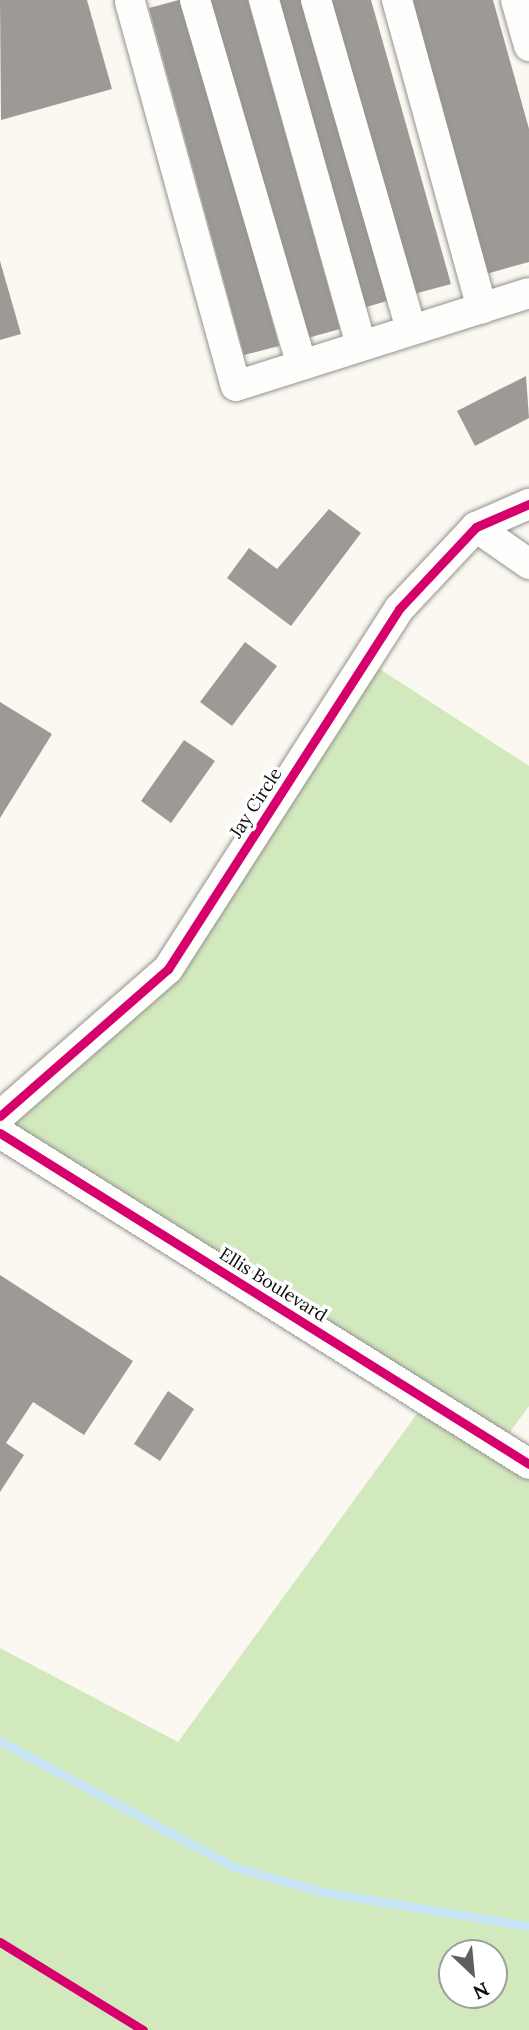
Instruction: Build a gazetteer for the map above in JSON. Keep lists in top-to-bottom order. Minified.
{"streets":{"street":["Jay Circle","Ellis Boulevard"]},"north":"bottom right"}
